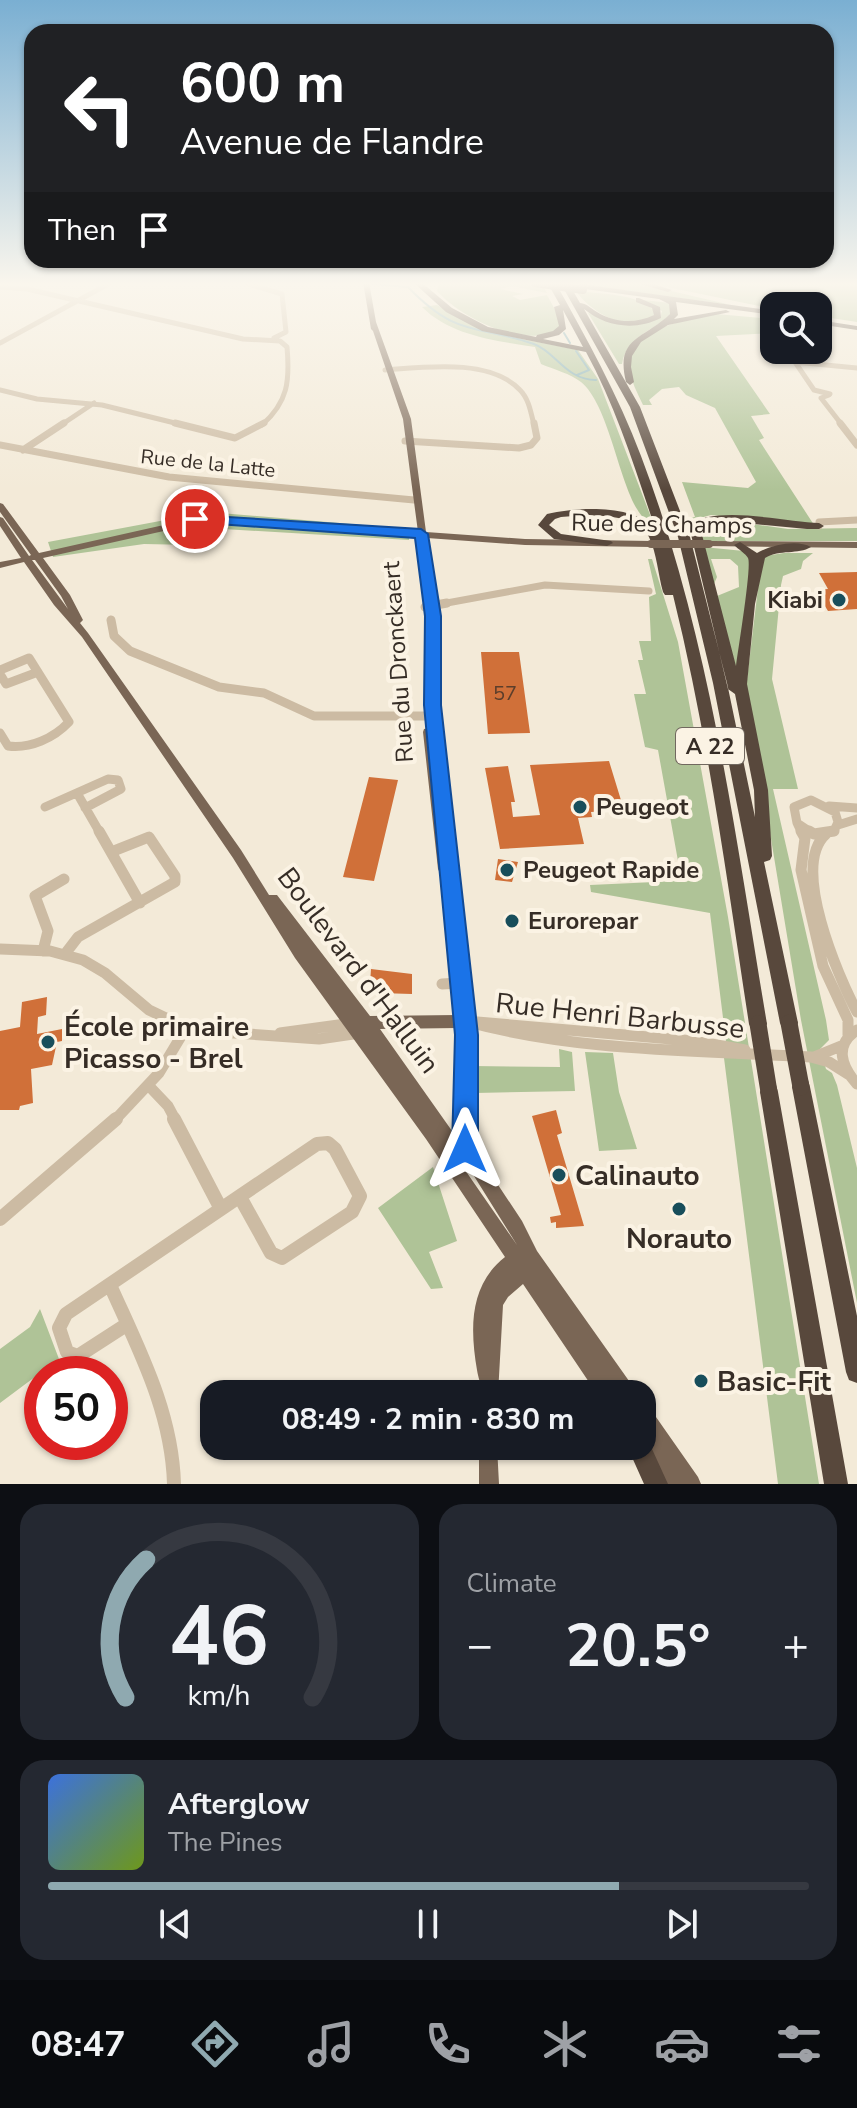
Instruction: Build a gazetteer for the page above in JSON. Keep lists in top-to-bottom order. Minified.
{"streets":{"highway":["A 22"],"main road":["Rue des Champs","Rue du Dronckaert","Boulevard d'Halluin","Rue Henri Barbusse"],"street":["Rue de la Latte"]},"crossings":[["Rue de la Latte","Rue du Dronckaert"],["Rue des Champs","Rue du Dronckaert"],["Rue des Champs","Boulevard d'Halluin"],["Rue du Dronckaert","Boulevard d'Halluin"],["Rue du Dronckaert","Rue Henri Barbusse"],["Boulevard d'Halluin","Rue Henri Barbusse"]],"places":["Kiabi","Peugeot","Peugeot Rapide","Eurorepar","École primaire Picasso - Brel","Calinauto","Norauto","Basic-Fit"],"house_numbers":["57"],"page":{"turn":["600 m","Avenue de Flandre"],"then":"Then","limit":"50","trip":"08:49 · 2 min · 830 m","tile":"Climate","heat":["−","20.5°","+"],"song":["Afterglow","The Pines"],"tabs":"08:47","gauge":["46","km/h"]}}
